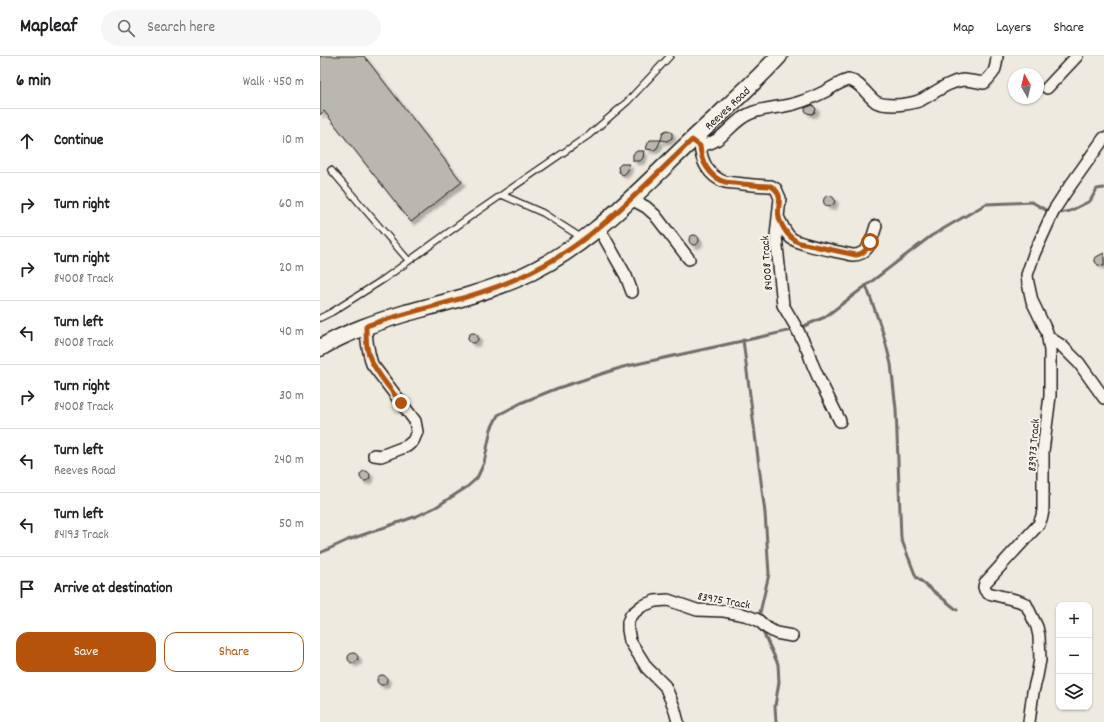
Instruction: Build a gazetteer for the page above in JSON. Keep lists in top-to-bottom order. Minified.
{"streets":{"street":["Reeves Road","84008 Track","83973 Track","83975 Track"]},"crossings":[["Reeves Road","84008 Track"]],"north":"top","page":{"header":"Mapleaf","search":"Search here","nav":["Map","Layers","Share"],"heading":["6 min","Walk · 450 m"],"list":[["Continue","10 m"],["Turn right","60 m"],["Turn right","84008 Track","20 m"],["Turn left","84008 Track","40 m"],["Turn right","84008 Track","30 m"],["Turn left","Reeves Road","240 m"],["Turn left","84193 Track","50 m"],"Arrive at destination"],"map_buttons":["+","−"],"buttons":["Save","Share"]}}
